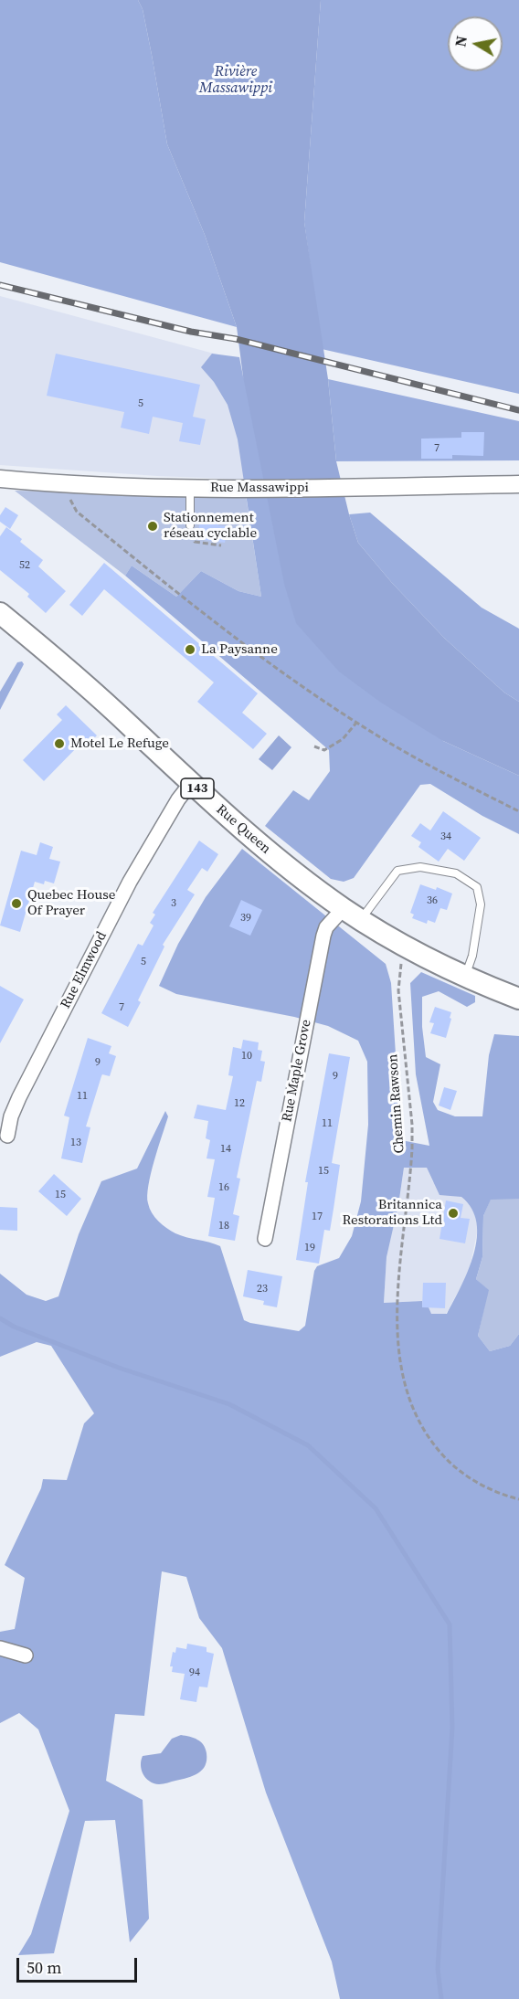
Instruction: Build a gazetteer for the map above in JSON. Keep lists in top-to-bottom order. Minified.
{"streets":{"main road":["143","Rue Queen"],"street":["Rue Massawippi","Rue Elmwood","Rue Maple Grove"],"path":["Chemin Rawson"]},"crossings":[["Rue Queen","Rue Elmwood"],["Rue Queen","Rue Maple Grove"],["Rue Queen","Chemin Rawson"]],"water":["Rivière Massawippi"],"places":["Stationnement réseau cyclable","La Paysanne","Motel Le Refuge","Quebec House Of Prayer","Britannica Restorations Ltd"],"house_numbers":["5","7","52","34","36","3","39","5","7","10","9","9","11","12","11","13","14","15","16","15","17","18","19","23","94"],"scale_bar":"50 m","north":"left"}
